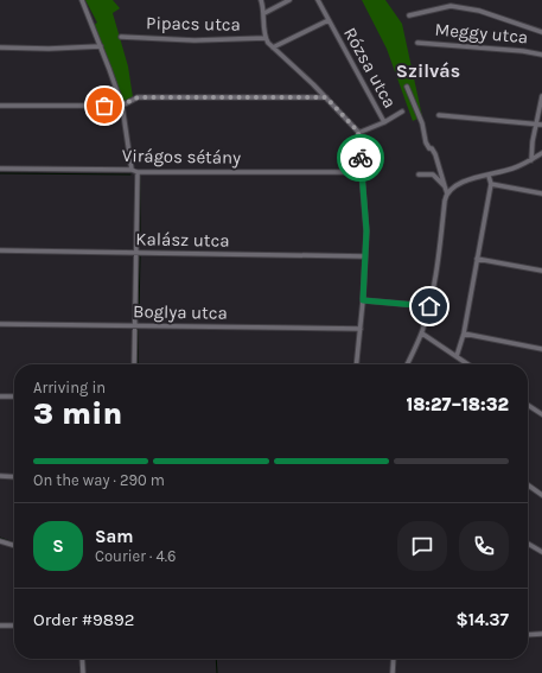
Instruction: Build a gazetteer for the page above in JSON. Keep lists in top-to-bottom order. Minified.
{"streets":{"street":["Pipacs utca","Meggy utca","Rózsa utca","Virágos sétány","Kalász utca","Boglya utca"]},"districts":["Szilvás"],"page":{"heading":["3 min","Arriving in","18:27–18:32"],"panel":["Sam","Courier · 4.6","Order #9892","$14.37"],"bar":"On the way · 290 m","round":"S"}}
